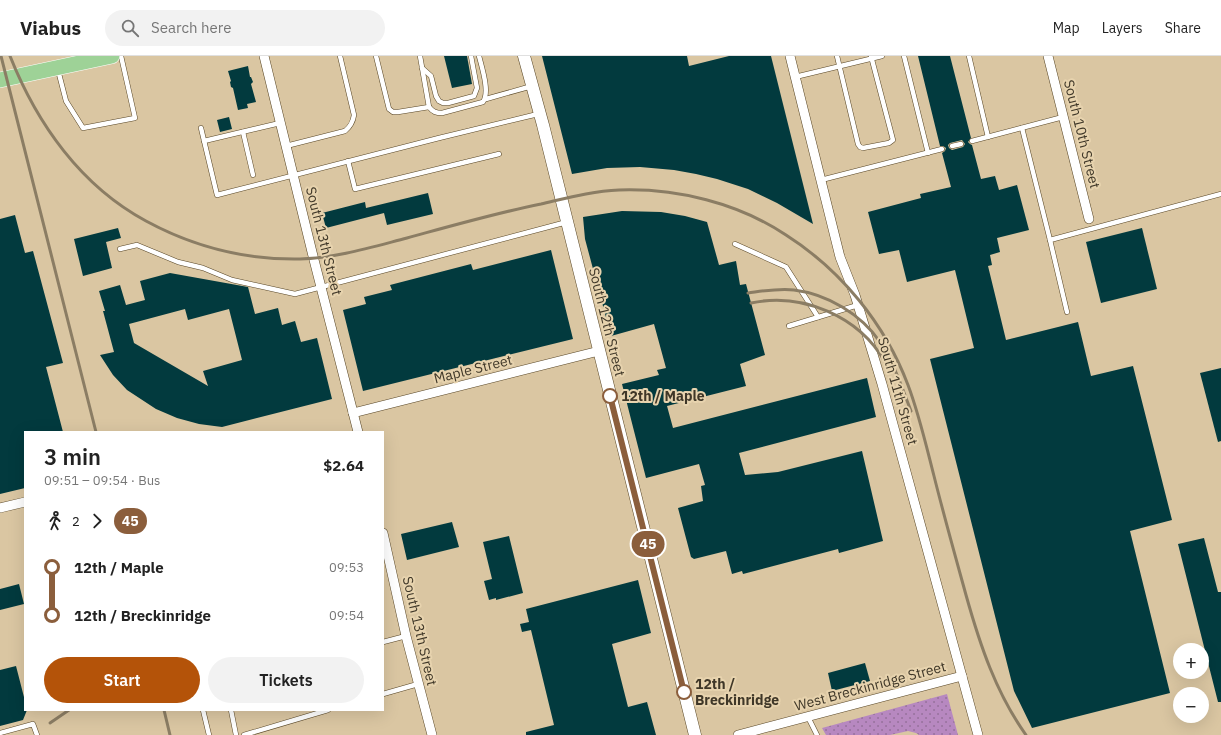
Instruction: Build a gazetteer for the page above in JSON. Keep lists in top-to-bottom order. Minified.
{"streets":{"street":["South 10th Street","South 13th Street","South 12th Street","Maple Street","South 11th Street","West Breckinridge Street"]},"crossings":[["South 13th Street","Maple Street"],["South 12th Street","Maple Street"],["South 11th Street","West Breckinridge Street"]],"places":["12th / Maple","12th / Breckinridge"],"lines":["bus line 45"],"page":{"header":"Viabus","search":"Search here","nav":["Map","Layers","Share"],"on_map":"45","heading":["3 min","09:51 – 09:54 · Bus","$2.64"],"legs":["2","45"],"list":[{"name":"12th / Maple","value":"09:53"},{"name":"12th / Breckinridge","value":"09:54"}],"map_buttons":["+","−"],"buttons":["Start","Tickets"]}}
